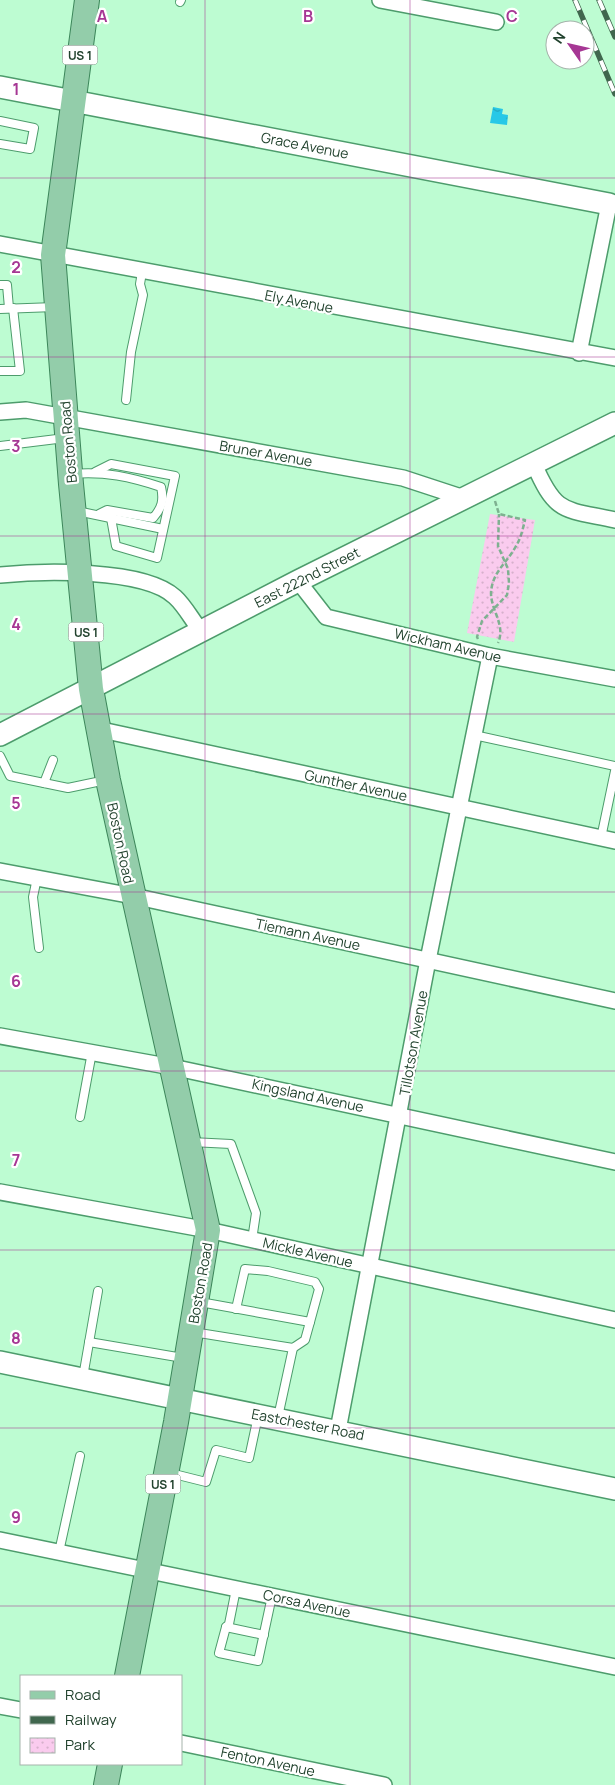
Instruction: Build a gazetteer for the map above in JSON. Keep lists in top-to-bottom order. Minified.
{"streets":{"main road":["US 1","Boston Road"],"street":["Grace Avenue","Ely Avenue","Bruner Avenue","East 222nd Street","Wickham Avenue","Gunther Avenue","Tiemann Avenue","Tillotson Avenue","Kingsland Avenue","Mickle Avenue","Eastchester Road","Corsa Avenue","Fenton Avenue"]},"crossings":[["Grace Avenue","Boston Road"],["Ely Avenue","Boston Road"],["Boston Road","Bruner Avenue"],["Boston Road","East 222nd Street"],["Boston Road","Gunther Avenue"],["Boston Road","Tiemann Avenue"],["Boston Road","Kingsland Avenue"],["Boston Road","Mickle Avenue"],["Boston Road","Eastchester Road"],["Boston Road","Corsa Avenue"],["Bruner Avenue","East 222nd Street"],["East 222nd Street","Wickham Avenue"],["Wickham Avenue","Tillotson Avenue"],["Gunther Avenue","Tillotson Avenue"],["Tiemann Avenue","Tillotson Avenue"],["Tillotson Avenue","Kingsland Avenue"],["Tillotson Avenue","Mickle Avenue"],["Tillotson Avenue","Eastchester Road"]],"legend":["Road","Railway","Park"],"north":"top left","grid":{"columns":["A","B","C"],"rows":["1","2","3","4","5","6","7","8","9"]}}
